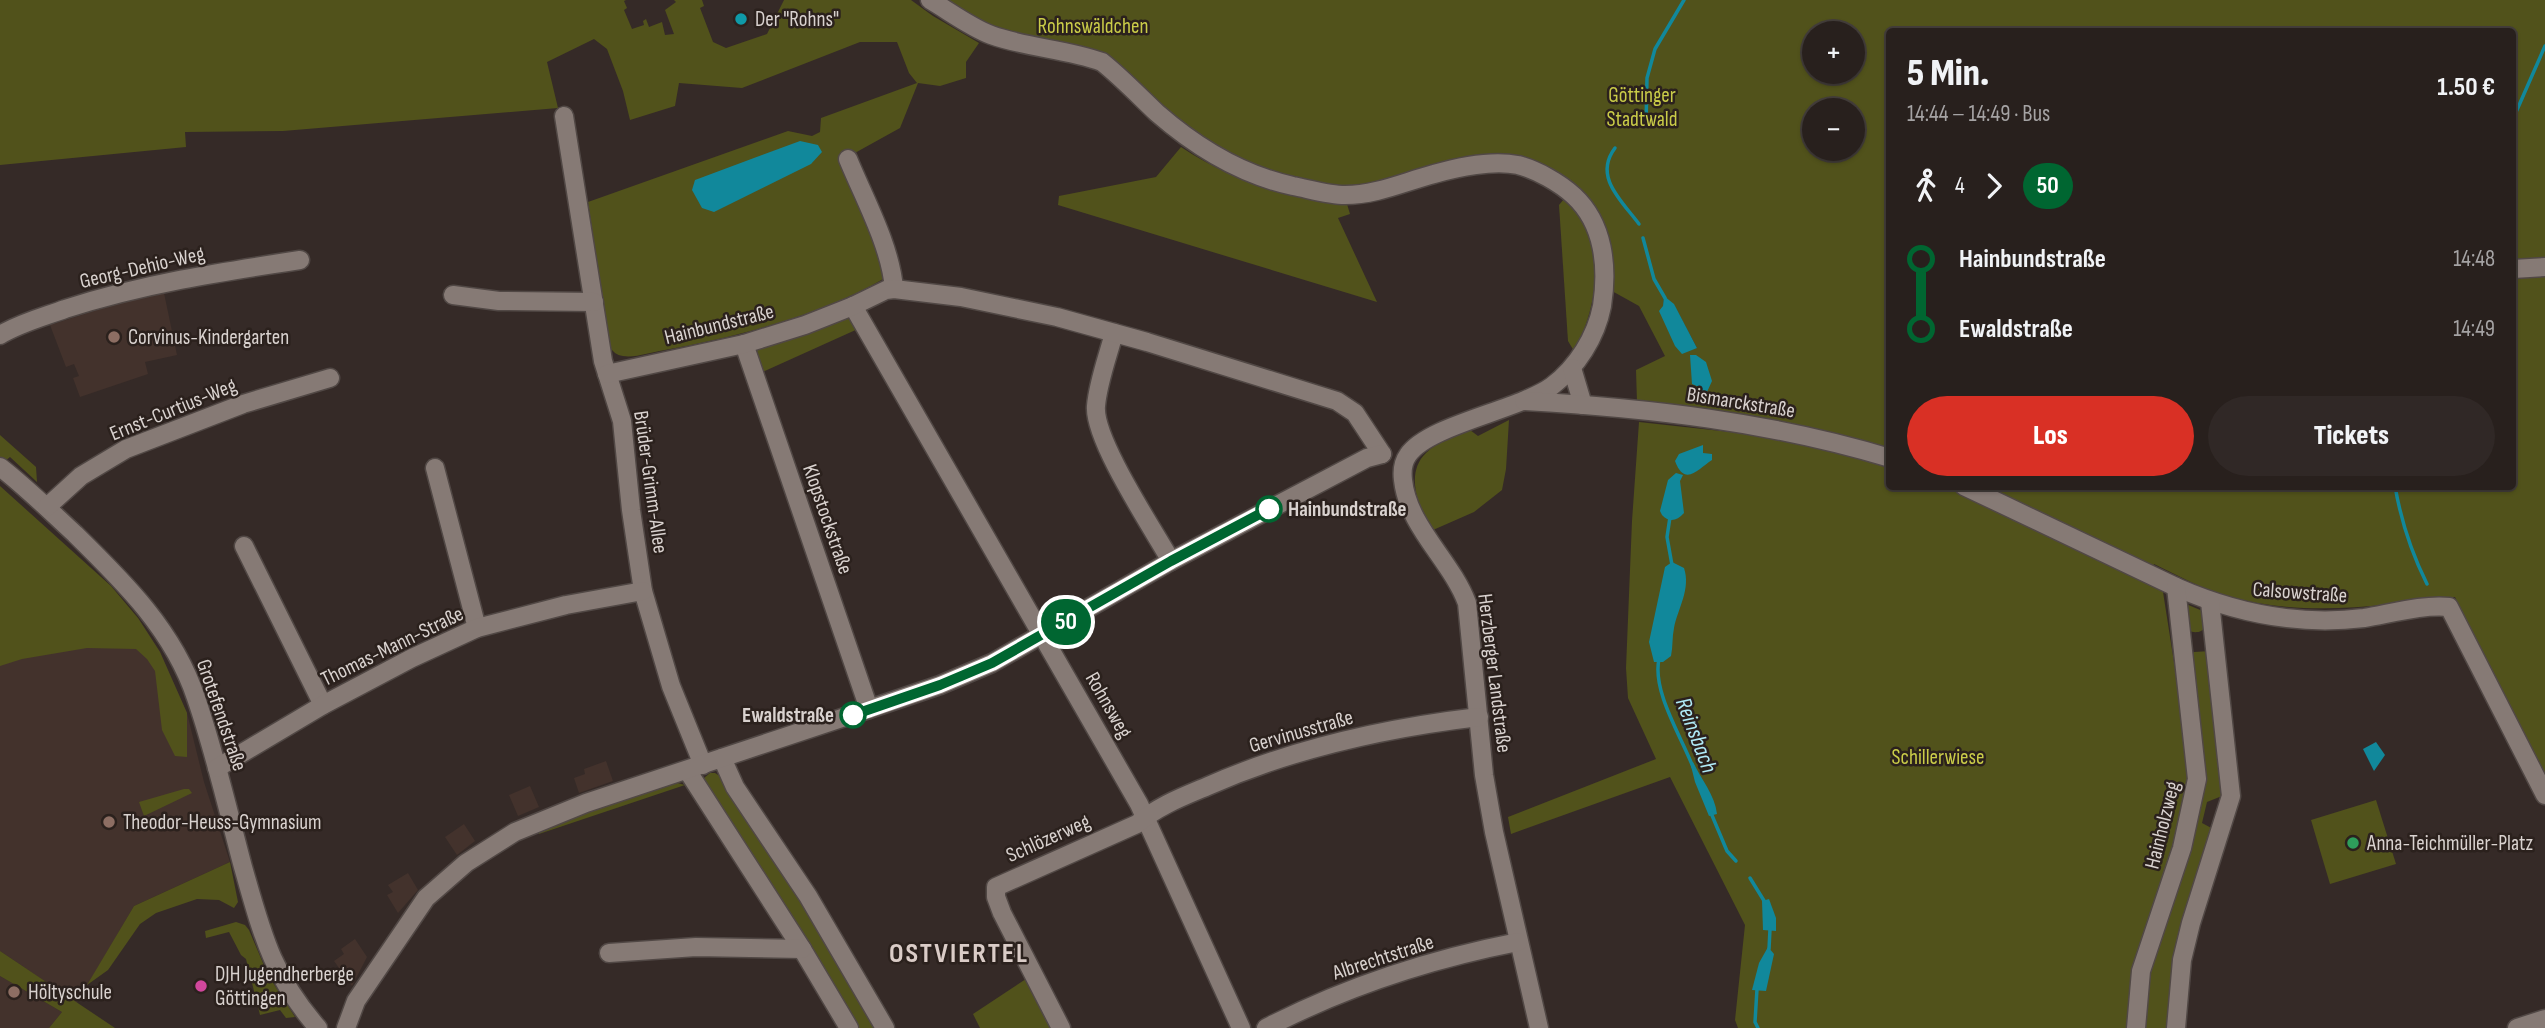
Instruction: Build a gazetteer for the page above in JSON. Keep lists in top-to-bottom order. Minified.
{"streets":{"street":["Georg-Dehio-Weg","Hainbundstraße","Bismarckstraße","Ernst-Curtius-Weg","Brüder-Grimm-Allee","Klopstockstraße","Calsowstraße","Thomas-Mann-Straße","Herzberger Landstraße","Rohnsweg","Grotefendstraße","Gervinusstraße","Hainholzweg","Schlözerweg","Albrechtstraße"]},"crossings":[["Hainbundstraße","Brüder-Grimm-Allee"],["Hainbundstraße","Klopstockstraße"],["Hainbundstraße","Rohnsweg"],["Ernst-Curtius-Weg","Grotefendstraße"],["Brüder-Grimm-Allee","Thomas-Mann-Straße"],["Calsowstraße","Hainholzweg"],["Thomas-Mann-Straße","Grotefendstraße"],["Herzberger Landstraße","Gervinusstraße"],["Herzberger Landstraße","Albrechtstraße"],["Rohnsweg","Gervinusstraße"],["Rohnsweg","Schlözerweg"],["Gervinusstraße","Schlözerweg"]],"districts":["OSTVIERTEL"],"water":["Reinsbach"],"parks":["Rohnswäldchen","Göttinger Stadtwald","Schillerwiese"],"places":["Der \"Rohns\"","Corvinus-Kindergarten","Hainbundstraße","Ewaldstraße","Theodor-Heuss-Gymnasium","Anna-Teichmüller-Platz","DJH Jugendherberge Göttingen","Höltyschule"],"lines":["bus line 50"],"page":{"on_map":"50","map_buttons":["+","−"],"heading":["5 Min.","14:44 – 14:49 · Bus","1.50 €"],"legs":["4","50"],"list":[{"name":"Hainbundstraße","value":"14:48"},{"name":"Ewaldstraße","value":"14:49"}],"buttons":["Los","Tickets"]}}
